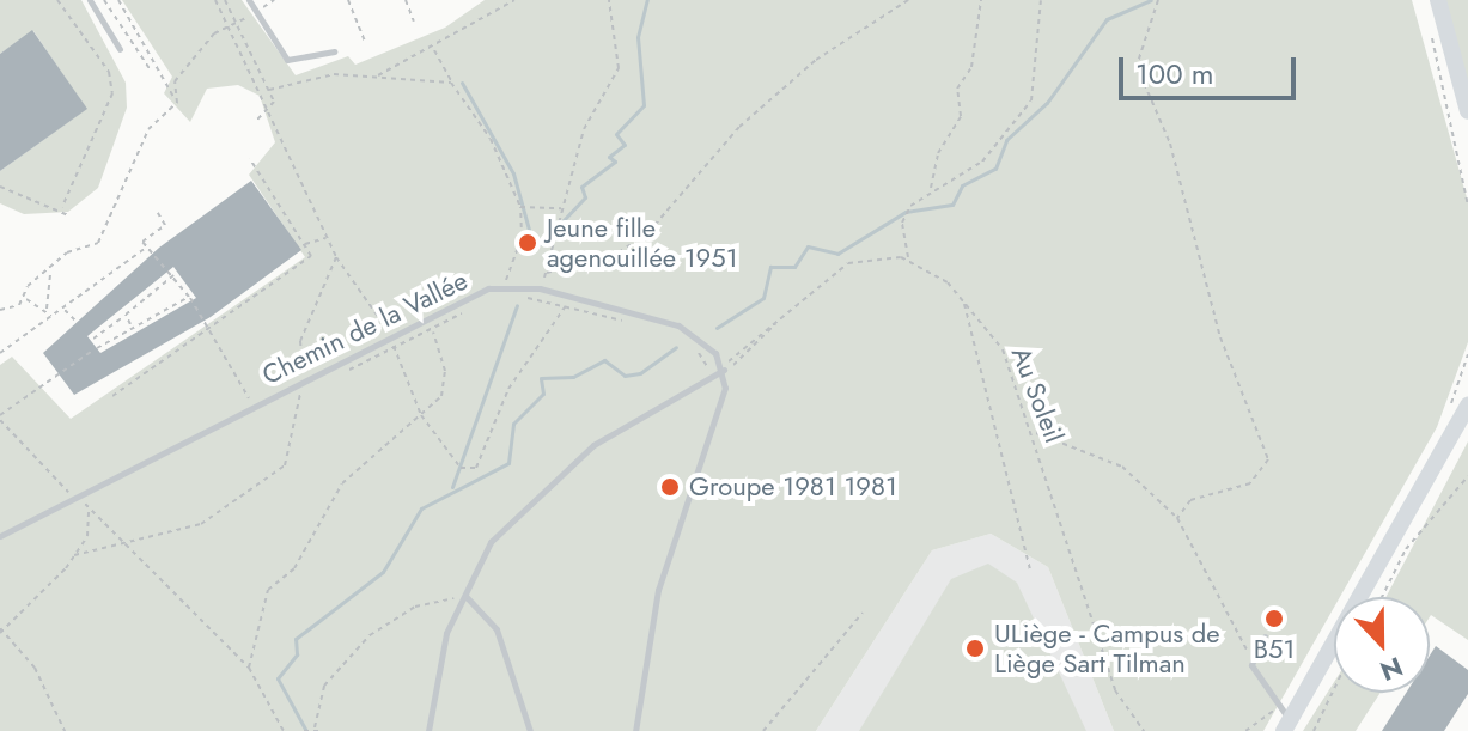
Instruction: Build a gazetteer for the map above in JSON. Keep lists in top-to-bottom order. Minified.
{"streets":{"lane":["Chemin de la Vallée"],"path":["Au Soleil"]},"places":["Jeune fille agenouillée 1951","Groupe 1981 1981","B51","ULiège - Campus de Liège Sart Tilman"],"scale_bar":"100 m","north":"bottom"}
